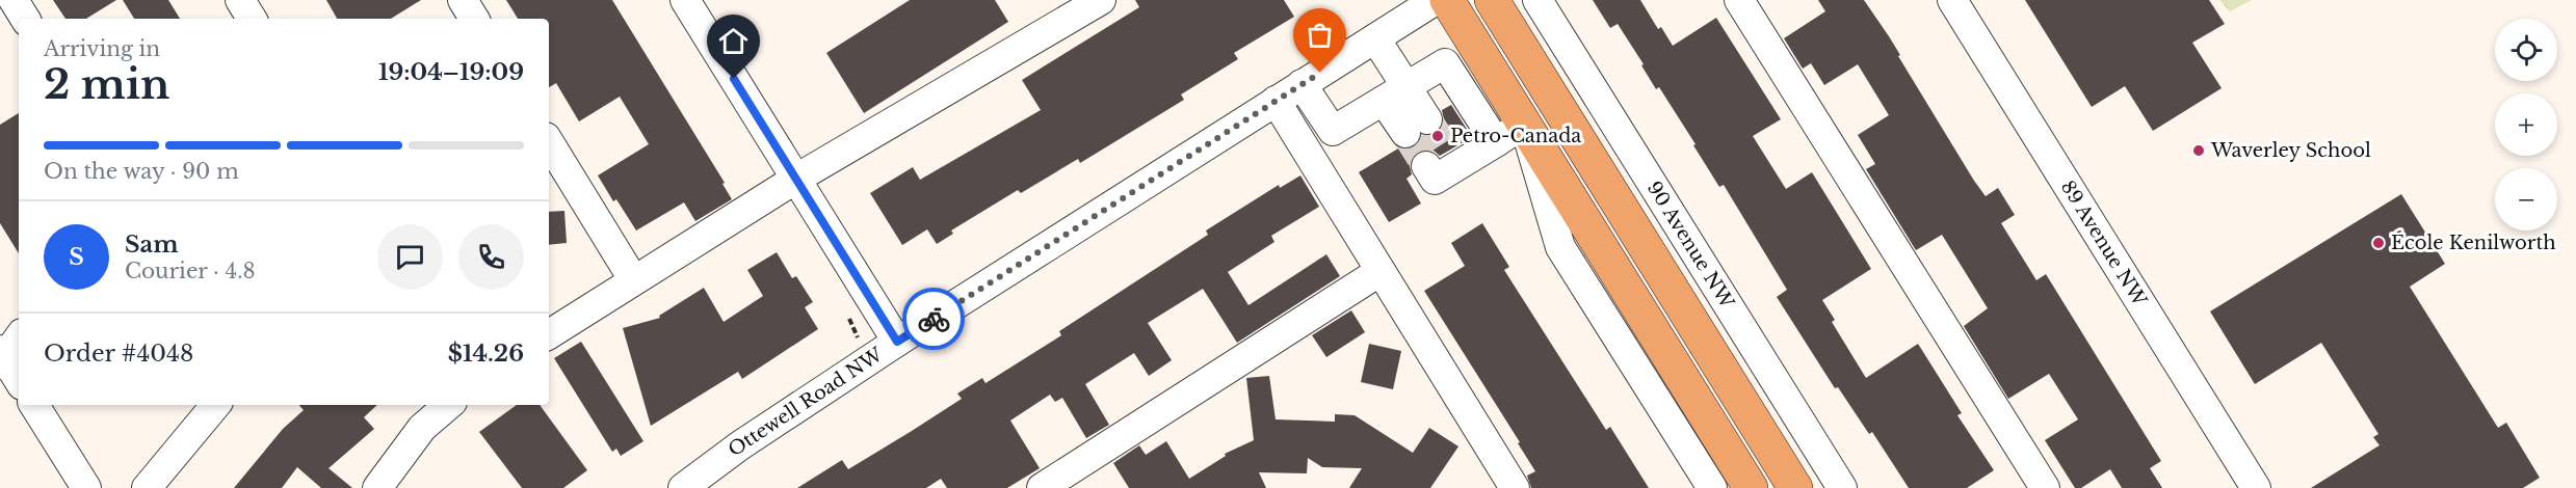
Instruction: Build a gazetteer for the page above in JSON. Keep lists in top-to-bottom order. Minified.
{"streets":{"street":["90 Avenue NW","89 Avenue NW","Ottewell Road NW"]},"places":["Petro-Canada","Waverley School","École Kenilworth"],"page":{"map_buttons":["+","−"],"heading":["2 min","Arriving in","19:04–19:09"],"panel":["Sam","Courier · 4.8","Order #4048","$14.26"],"bar":"On the way · 90 m","round":"S"}}
